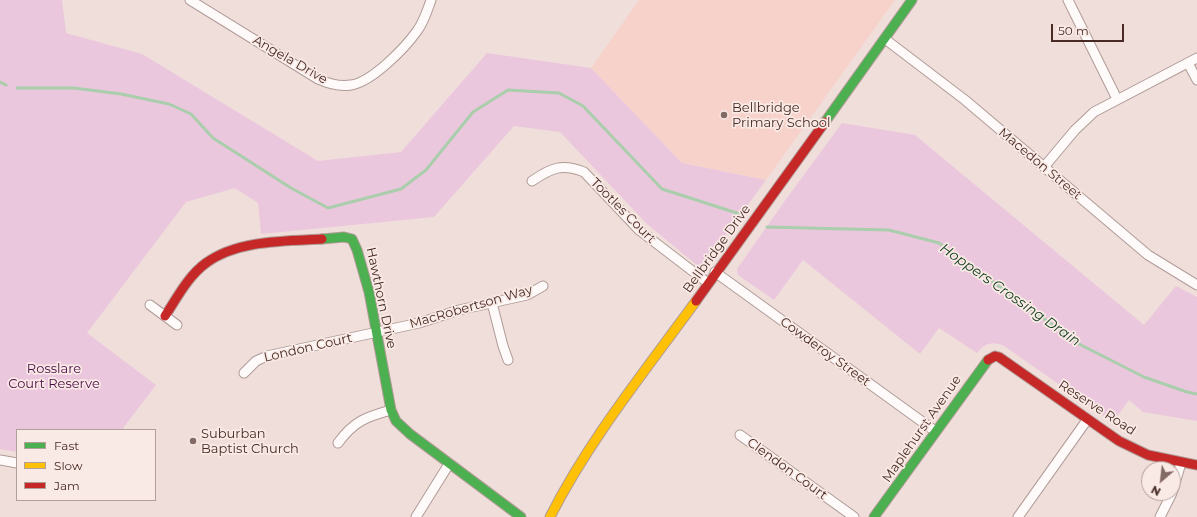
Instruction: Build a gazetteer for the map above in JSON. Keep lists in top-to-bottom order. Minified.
{"streets":{"street":["Angela Drive","Macedon Street","Tootles Court","Bellbridge Drive","Hawthorn Drive","MacRobertson Way","London Court","Cowderoy Street","Reserve Road","Maplehurst Avenue","Clendon Court"]},"crossings":[["Macedon Street","Bellbridge Drive"],["Tootles Court","Bellbridge Drive"],["Bellbridge Drive","Cowderoy Street"],["Hawthorn Drive","MacRobertson Way"],["Hawthorn Drive","London Court"],["MacRobertson Way","London Court"],["Cowderoy Street","Maplehurst Avenue"],["Reserve Road","Maplehurst Avenue"]],"water":["Hoppers Crossing Drain"],"parks":["Rosslare Court Reserve"],"places":["Bellbridge Primary School","Suburban Baptist Church"],"legend":["Fast","Slow","Jam"],"scale_bar":"50 m","north":"bottom left"}
